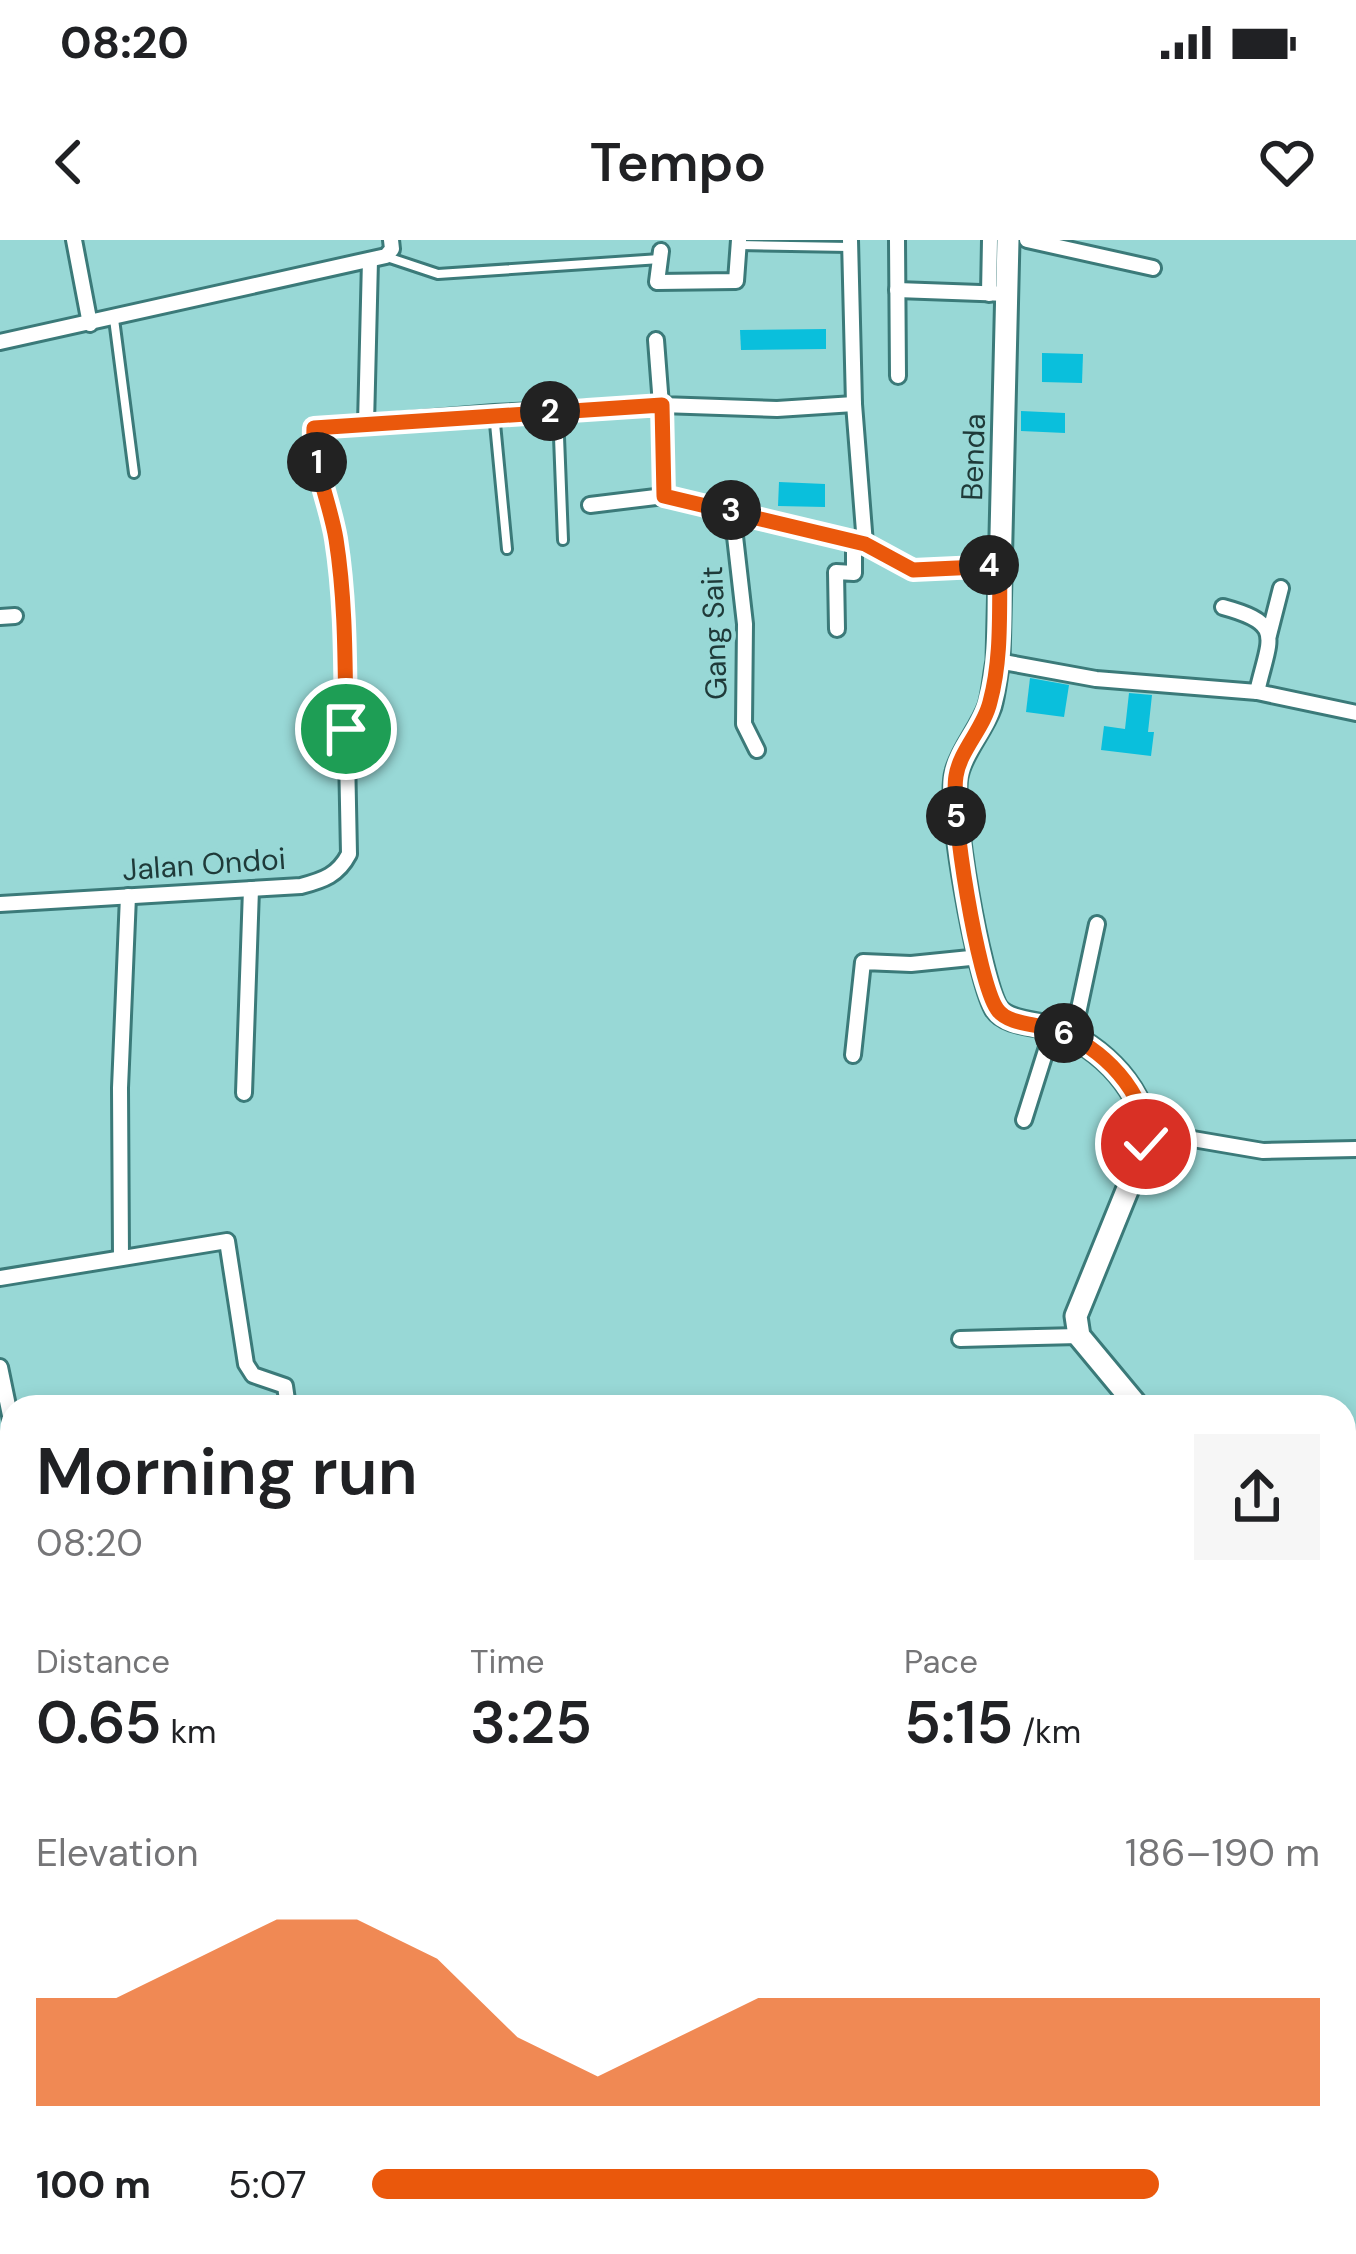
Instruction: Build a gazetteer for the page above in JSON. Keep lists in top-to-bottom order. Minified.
{"streets":{"street":["Benda","Gang Sait","Jalan Ondoi"]},"page":{"status":"08:20","header":"Tempo","pins":["2","1","3","4","5","6"],"heading":["Morning run","08:20"],"stats":[["Distance","0.65 km"],["Time","3:25"],["Pace","5:15 /km"]],"chart":["Elevation","186–190 m"],"list":[{"name":"100 m","note":"5:07"}]}}
